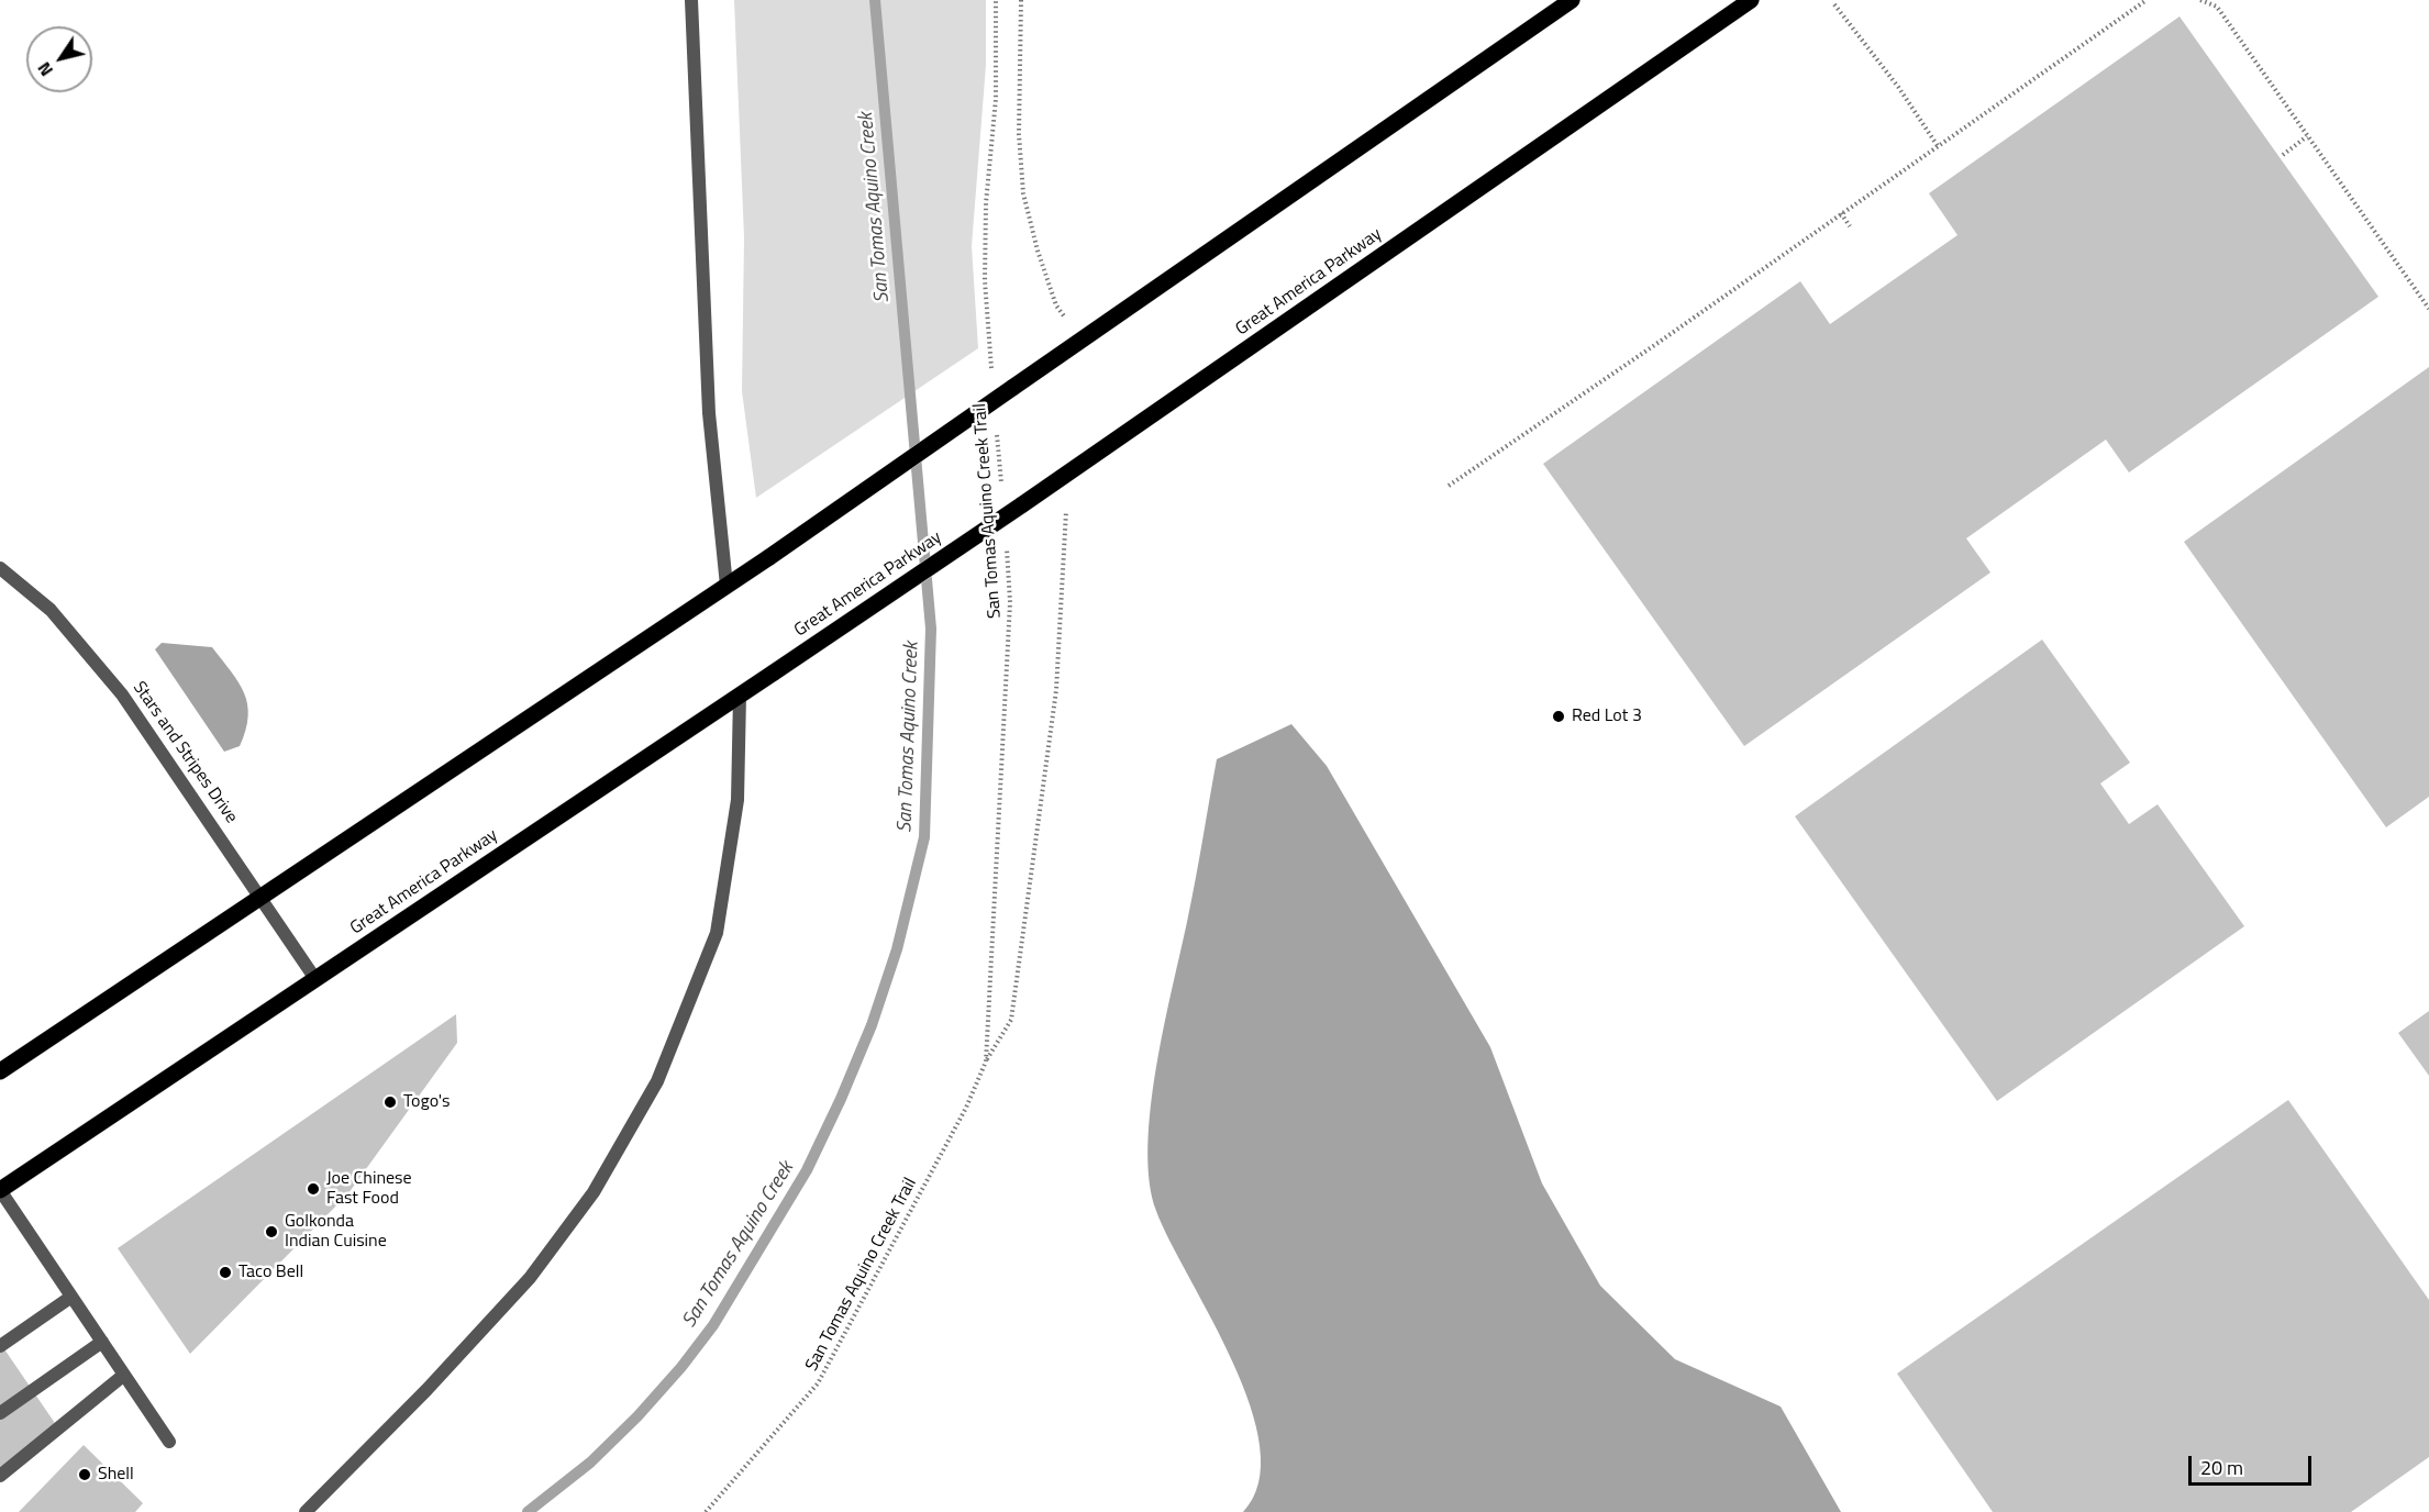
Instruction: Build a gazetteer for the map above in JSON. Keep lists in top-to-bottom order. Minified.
{"streets":{"main road":["Great America Parkway"],"street":["Stars and Stripes Drive"],"path":["San Tomas Aquino Creek Trail"]},"crossings":[["Great America Parkway","San Tomas Aquino Creek Trail"],["Great America Parkway","Stars and Stripes Drive"]],"water":["San Tomas Aquino Creek"],"places":["Red Lot 3","Togo's","Joe Chinese Fast Food","Golkonda Indian Cuisine","Taco Bell","Shell"],"scale_bar":"20 m","north":"bottom left"}
